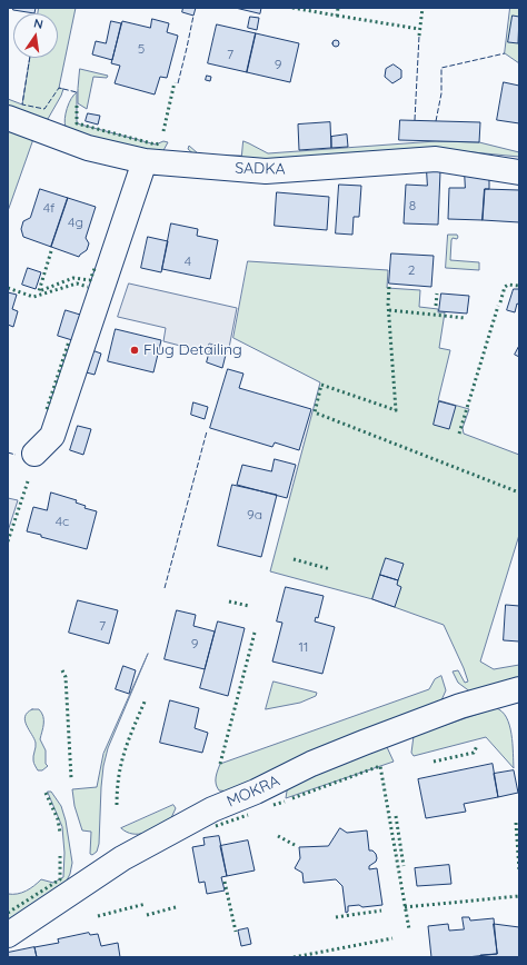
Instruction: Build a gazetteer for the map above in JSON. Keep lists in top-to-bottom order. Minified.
{"streets":{"street":["SADKA","MOKRA"]},"places":["Flug Detailing"],"house_numbers":["5","7","9","8","4f","4g","4","2","9a","4c","7","9","11"],"north":"top"}
